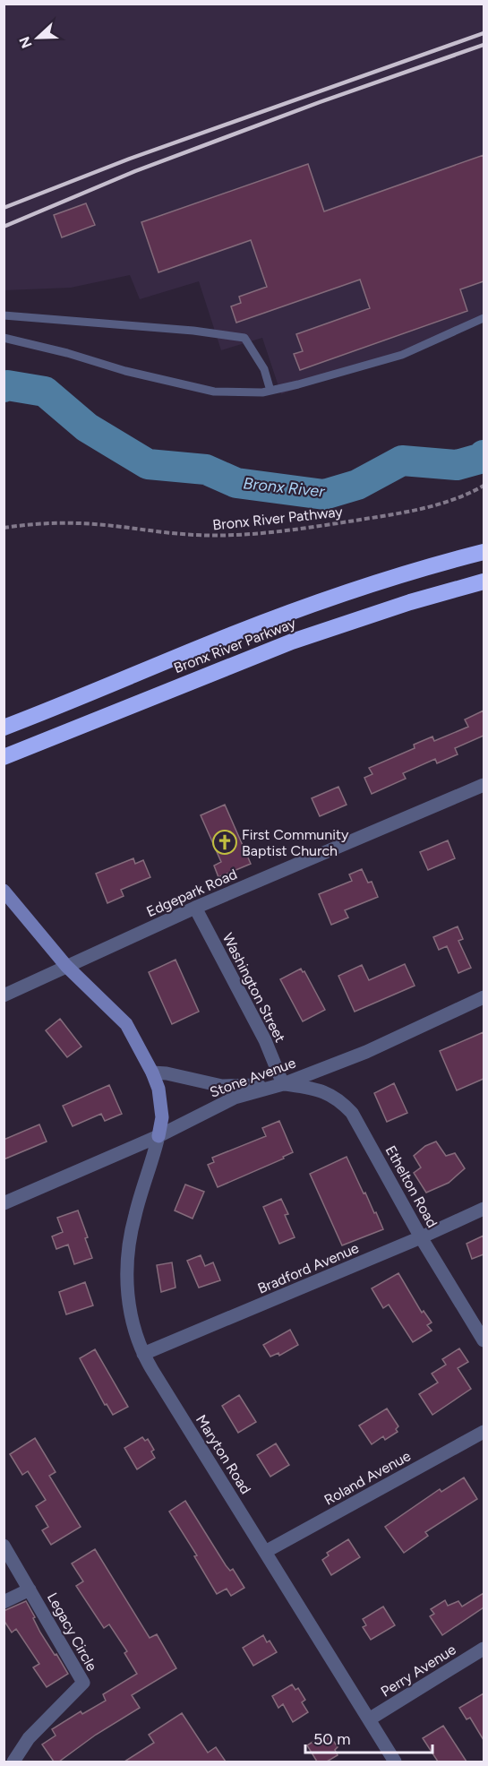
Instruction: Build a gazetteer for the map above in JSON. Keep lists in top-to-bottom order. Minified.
{"streets":{"highway":["Bronx River Parkway"],"street":["Edgepark Road","Washington Street","Stone Avenue","Ethelton Road","Bradford Avenue","Maryton Road","Roland Avenue","Legacy Circle","Perry Avenue"],"path":["Bronx River Pathway"]},"crossings":[["Edgepark Road","Washington Street"],["Washington Street","Stone Avenue"],["Washington Street","Ethelton Road"],["Stone Avenue","Ethelton Road"],["Stone Avenue","Maryton Road"],["Ethelton Road","Bradford Avenue"],["Bradford Avenue","Maryton Road"],["Maryton Road","Roland Avenue"],["Maryton Road","Perry Avenue"]],"water":["Bronx River"],"places":{"church":["First Community Baptist Church"]},"scale_bar":"50 m","north":"left"}
